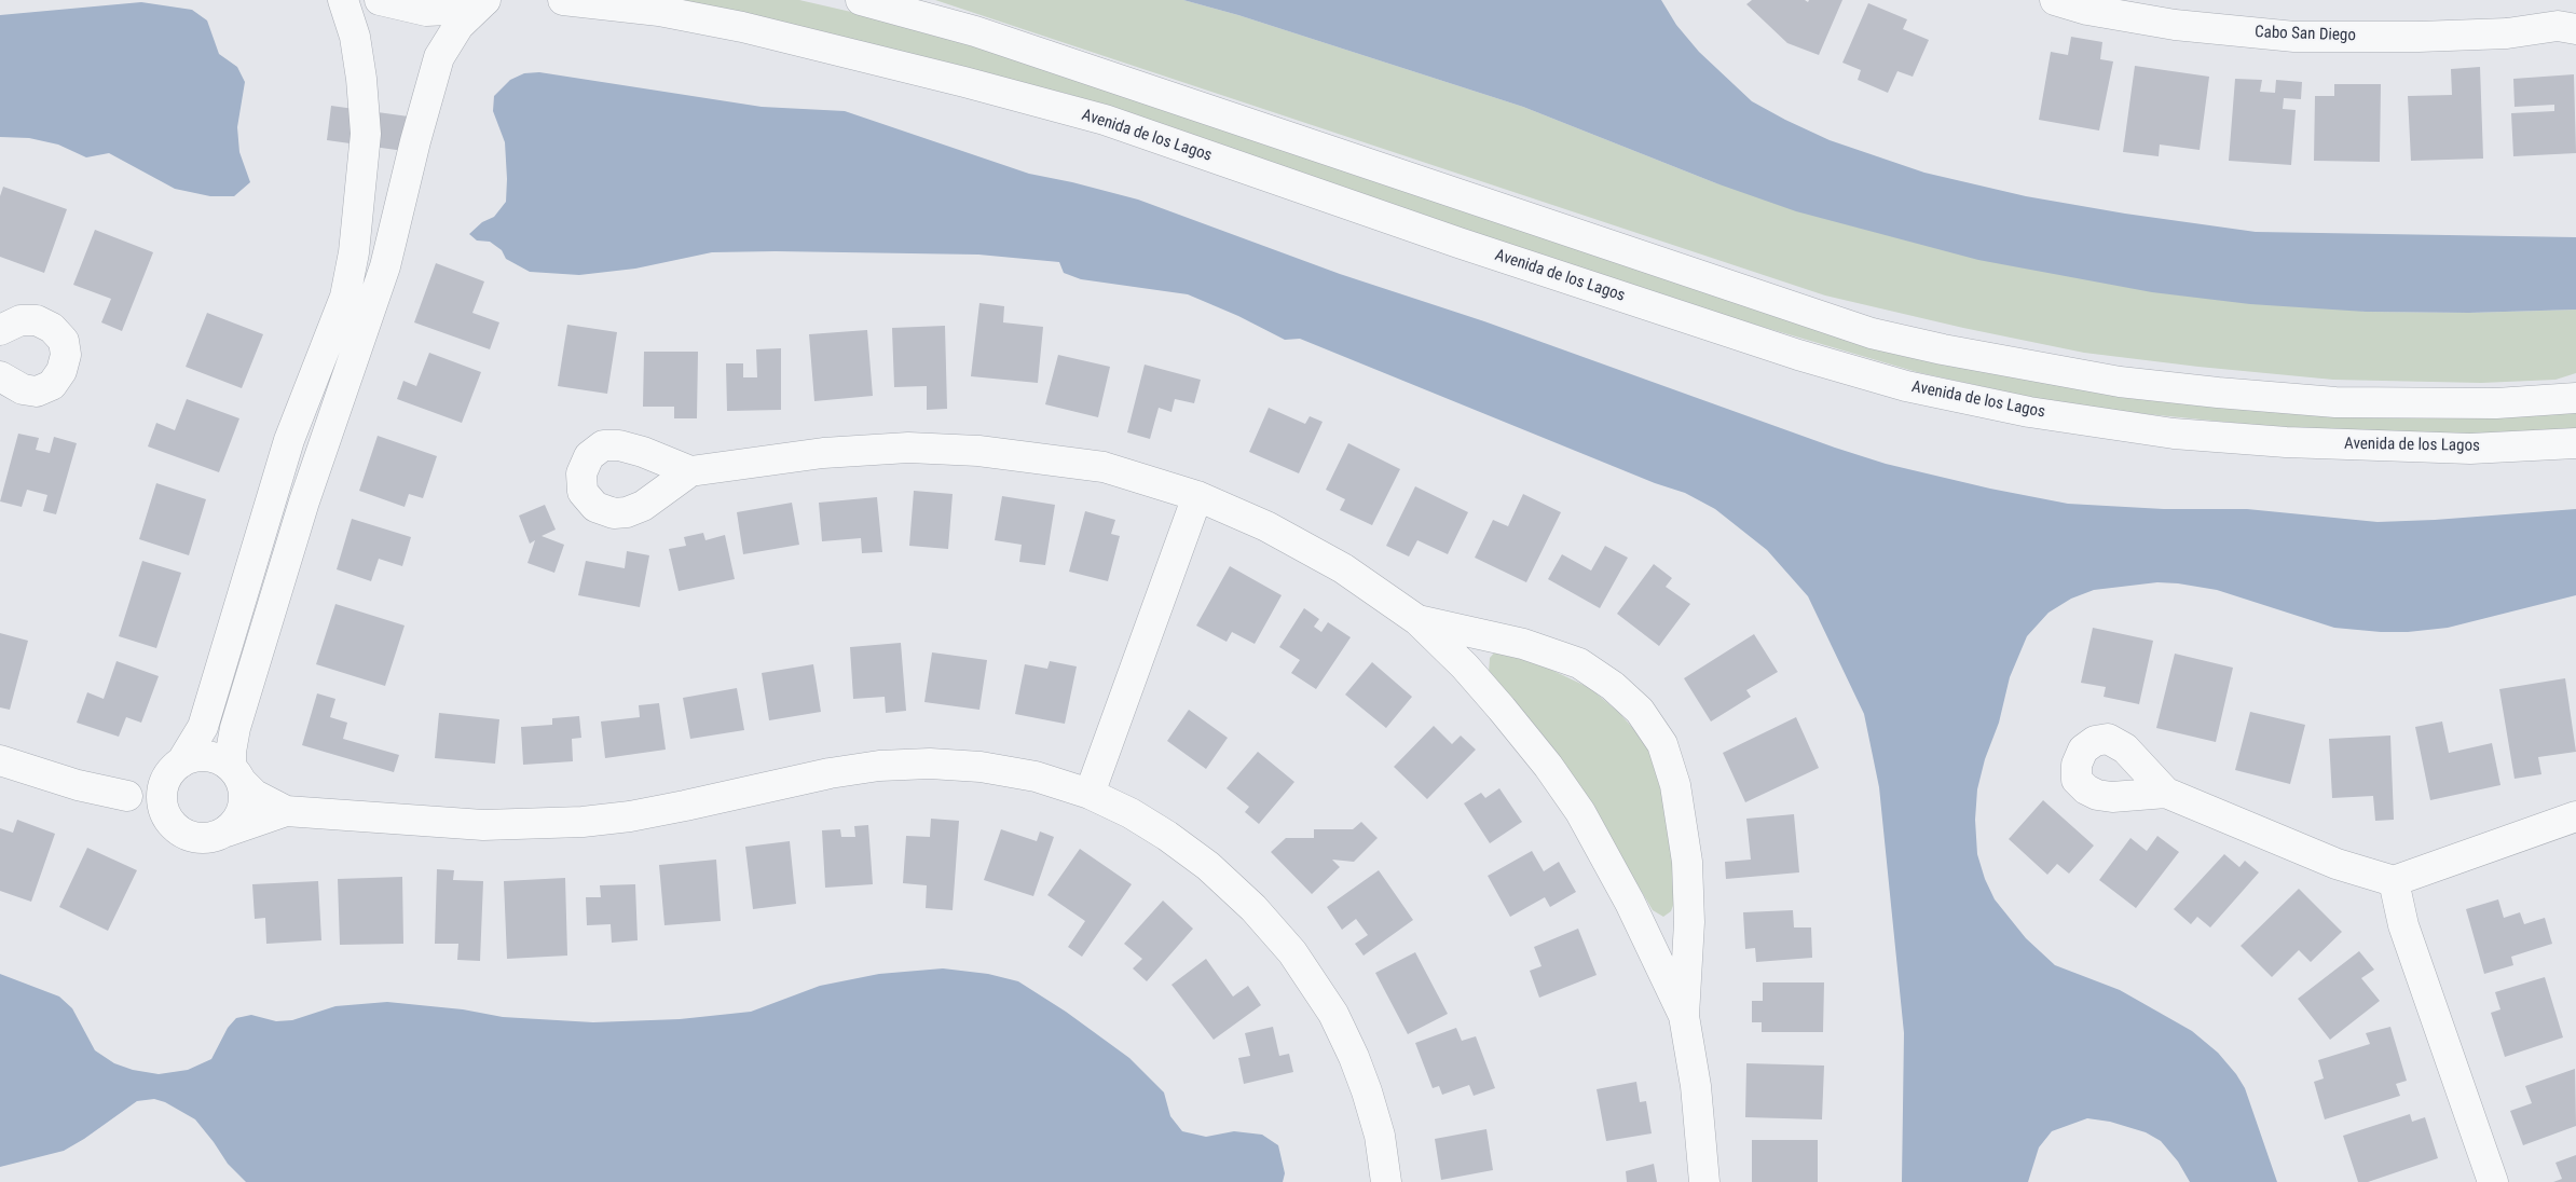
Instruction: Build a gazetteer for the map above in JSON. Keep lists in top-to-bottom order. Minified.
{"streets":{"street":["Cabo San Diego","Avenida de los Lagos"]}}
